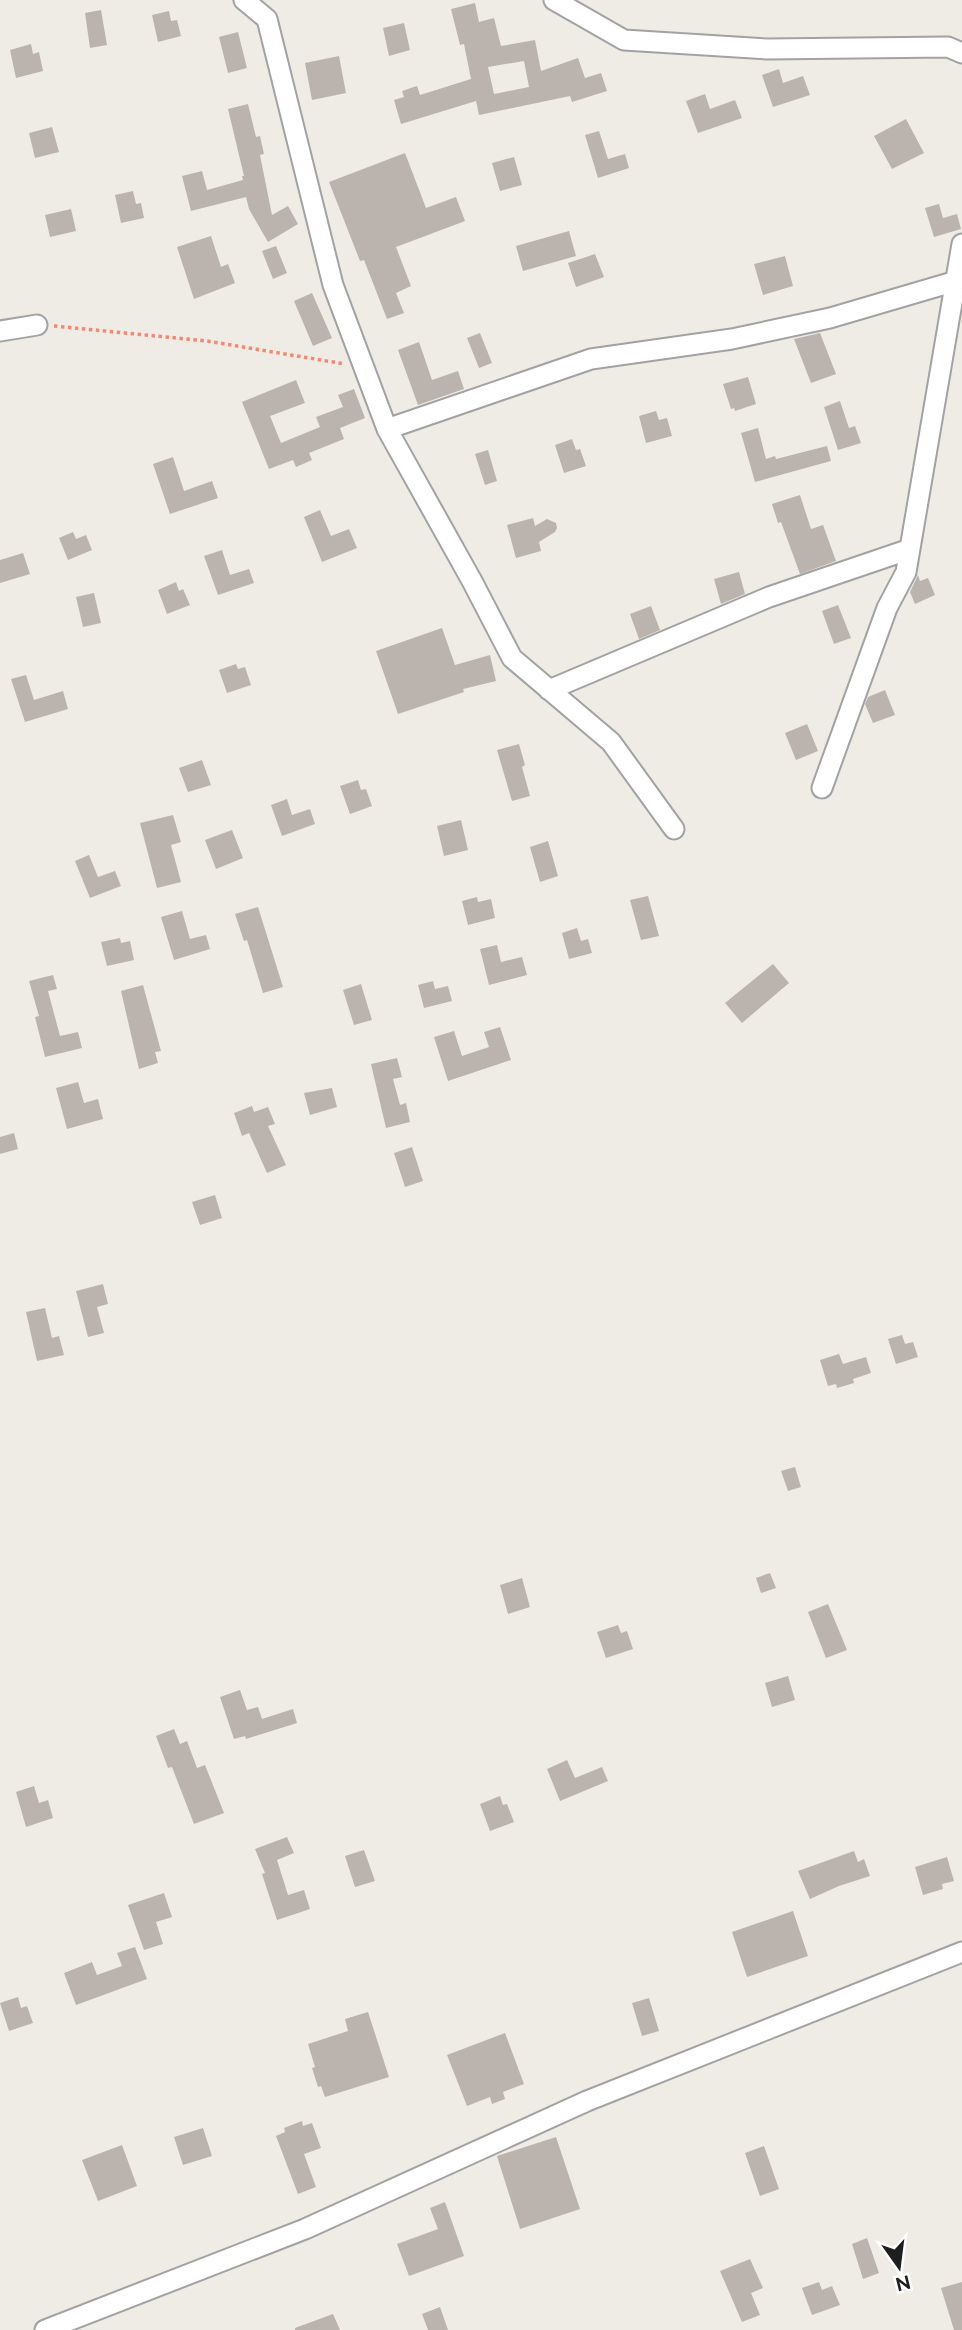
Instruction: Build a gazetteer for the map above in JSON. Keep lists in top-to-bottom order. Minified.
{"north":"bottom"}
